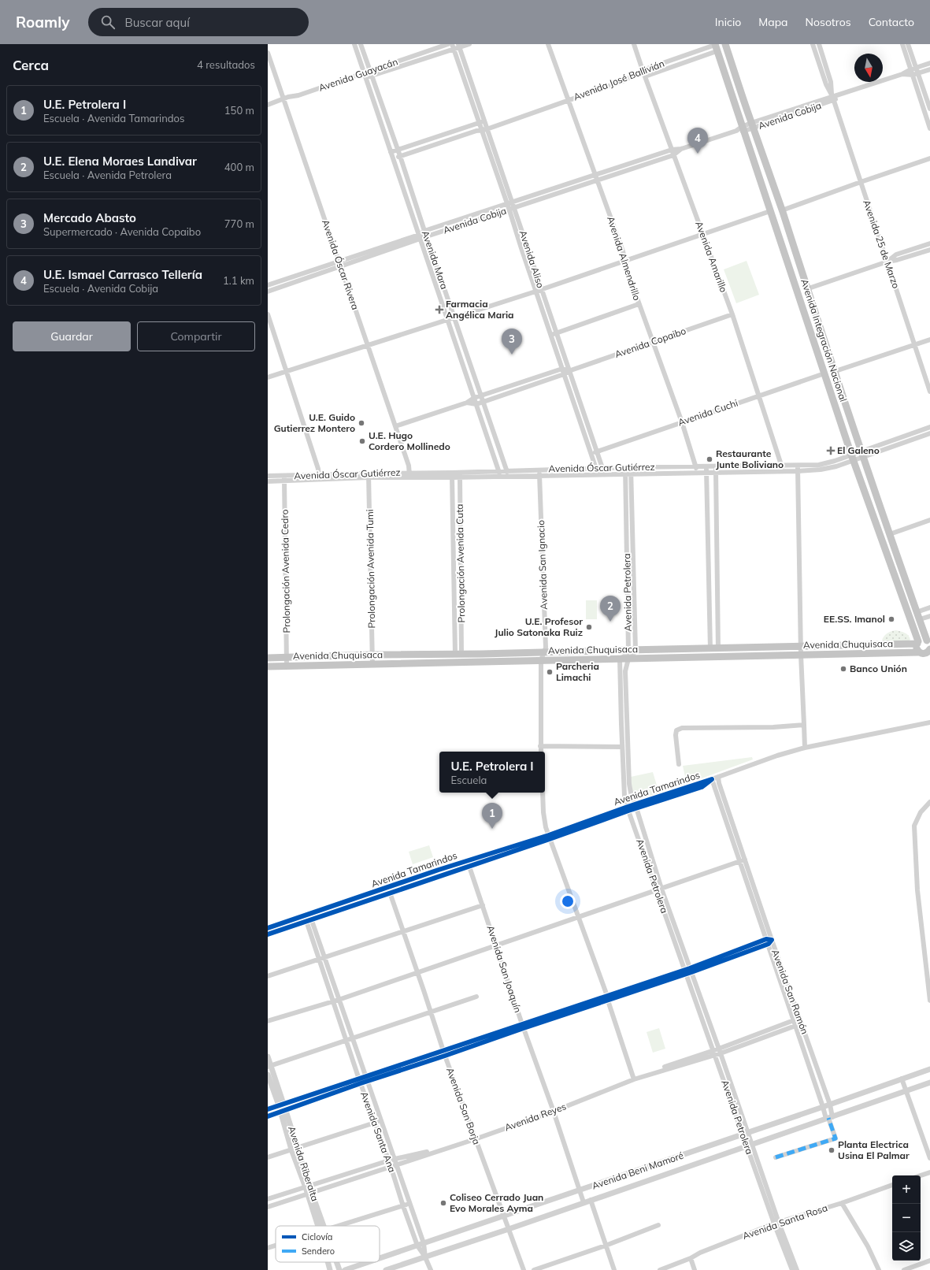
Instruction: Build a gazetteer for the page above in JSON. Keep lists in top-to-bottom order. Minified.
{"streets":{"main road":["Avenida Integración Nacional","Avenida Chuquisaca"],"street":["Avenida Guayacán","Avenida José Ballivián","Avenida Cobija","Avenida 25 de Marzo","Avenida Amarillo","Avenida Almendrillo","Avenida Aliso","Avenida Mara","Avenida Óscar Rivera","Avenida Copaibo","Avenida Cuchi","Avenida Óscar Gutiérrez","Prolongación Avenida Cuta","Avenida San Ignacio","Prolongación Avenida Tumi","Prolongación Avenida Cedro","Avenida Petrolera","Avenida Tamarindos","Avenida San Joaquín","Avenida San Ramón","Avenida San Borja","Avenida Reyes","Avenida Santa Ana","Avenida Riberalta","Avenida Beni Mamoré","Avenida Santa Rosa"]},"crossings":[["Avenida Guayacán","Avenida Aliso"],["Avenida Guayacán","Avenida Mara"],["Avenida Guayacán","Avenida Óscar Rivera"],["Avenida José Ballivián","Avenida Amarillo"],["Avenida José Ballivián","Avenida Almendrillo"],["Avenida José Ballivián","Avenida Aliso"],["Avenida José Ballivián","Avenida Mara"],["Avenida José Ballivián","Avenida Integración Nacional"],["Avenida Cobija","Avenida 25 de Marzo"],["Avenida Cobija","Avenida Amarillo"],["Avenida Cobija","Avenida Almendrillo"],["Avenida Cobija","Avenida Aliso"],["Avenida Cobija","Avenida Mara"],["Avenida Cobija","Avenida Óscar Rivera"],["Avenida Cobija","Avenida Integración Nacional"],["Avenida Amarillo","Avenida Copaibo"],["Avenida Amarillo","Avenida Cuchi"],["Avenida Amarillo","Avenida Óscar Gutiérrez"],["Avenida Almendrillo","Avenida Copaibo"],["Avenida Almendrillo","Avenida Cuchi"],["Avenida Almendrillo","Avenida Óscar Gutiérrez"],["Avenida Aliso","Avenida Copaibo"],["Avenida Aliso","Avenida Cuchi"],["Avenida Aliso","Avenida Óscar Gutiérrez"],["Avenida Mara","Avenida Copaibo"],["Avenida Mara","Avenida Óscar Gutiérrez"],["Avenida Óscar Rivera","Avenida Copaibo"],["Avenida Óscar Rivera","Avenida Óscar Gutiérrez"],["Avenida Integración Nacional","Avenida Cuchi"],["Avenida Integración Nacional","Avenida Óscar Gutiérrez"],["Avenida Integración Nacional","Avenida Chuquisaca"],["Avenida Óscar Gutiérrez","Prolongación Avenida Cuta"],["Avenida Óscar Gutiérrez","Avenida San Ignacio"],["Avenida Óscar Gutiérrez","Prolongación Avenida Tumi"],["Avenida Óscar Gutiérrez","Prolongación Avenida Cedro"],["Avenida Óscar Gutiérrez","Avenida Petrolera"],["Prolongación Avenida Cuta","Avenida Chuquisaca"],["Avenida San Ignacio","Avenida Chuquisaca"],["Prolongación Avenida Tumi","Avenida Chuquisaca"],["Prolongación Avenida Cedro","Avenida Chuquisaca"],["Avenida Petrolera","Avenida Chuquisaca"],["Avenida Petrolera","Avenida Tamarindos"],["Avenida Petrolera","Avenida Reyes"],["Avenida Petrolera","Avenida Beni Mamoré"],["Avenida Petrolera","Avenida Santa Rosa"],["Avenida Tamarindos","Avenida San Joaquín"],["Avenida Tamarindos","Avenida San Ramón"],["Avenida Tamarindos","Avenida San Borja"],["Avenida Tamarindos","Avenida Santa Ana"],["Avenida San Joaquín","Avenida Reyes"],["Avenida San Joaquín","Avenida Beni Mamoré"],["Avenida San Ramón","Avenida Reyes"],["Avenida San Ramón","Avenida Beni Mamoré"],["Avenida San Borja","Avenida Reyes"],["Avenida San Borja","Avenida Beni Mamoré"],["Avenida Reyes","Avenida Santa Ana"],["Avenida Reyes","Avenida Riberalta"],["Avenida Santa Ana","Avenida Beni Mamoré"]],"places":{"health":["Farmacia Angélica Maria","El Galeno"],"other":["U.E. Guido Gutierrez Montero","U.E. Hugo Cordero Mollinedo","Restaurante Junte Boliviano","EE.SS. Imanol","U.E. Profesor Julio Satonaka Ruiz","Banco Unión","Parcheria Limachi","Planta Electrica Usina El Palmar","Coliseo Cerrado Juan Evo Morales Ayma"]},"legend":["Ciclovía","Sendero"],"north":"bottom","page":{"header":"Roamly","search":"Buscar aquí","nav":["Inicio","Mapa","Nosotros","Contacto"],"heading":["Cerca","4 resultados"],"list":[{"mark":"1","name":"U.E. Petrolera I","note":"Escuela · Avenida Tamarindos","value":"150 m"},{"mark":"2","name":"U.E. Elena Moraes Landivar","note":"Escuela · Avenida Petrolera","value":"400 m"},{"mark":"3","name":"Mercado Abasto","note":"Supermercado · Avenida Copaibo","value":"770 m"},{"mark":"4","name":"U.E. Ismael Carrasco Tellería","note":"Escuela · Avenida Cobija","value":"1.1 km"}],"pins":["4","3","2","1"],"buttons":["Guardar","Compartir"],"popup":["U.E. Petrolera I","Escuela"],"map_buttons":["+","−"]}}
